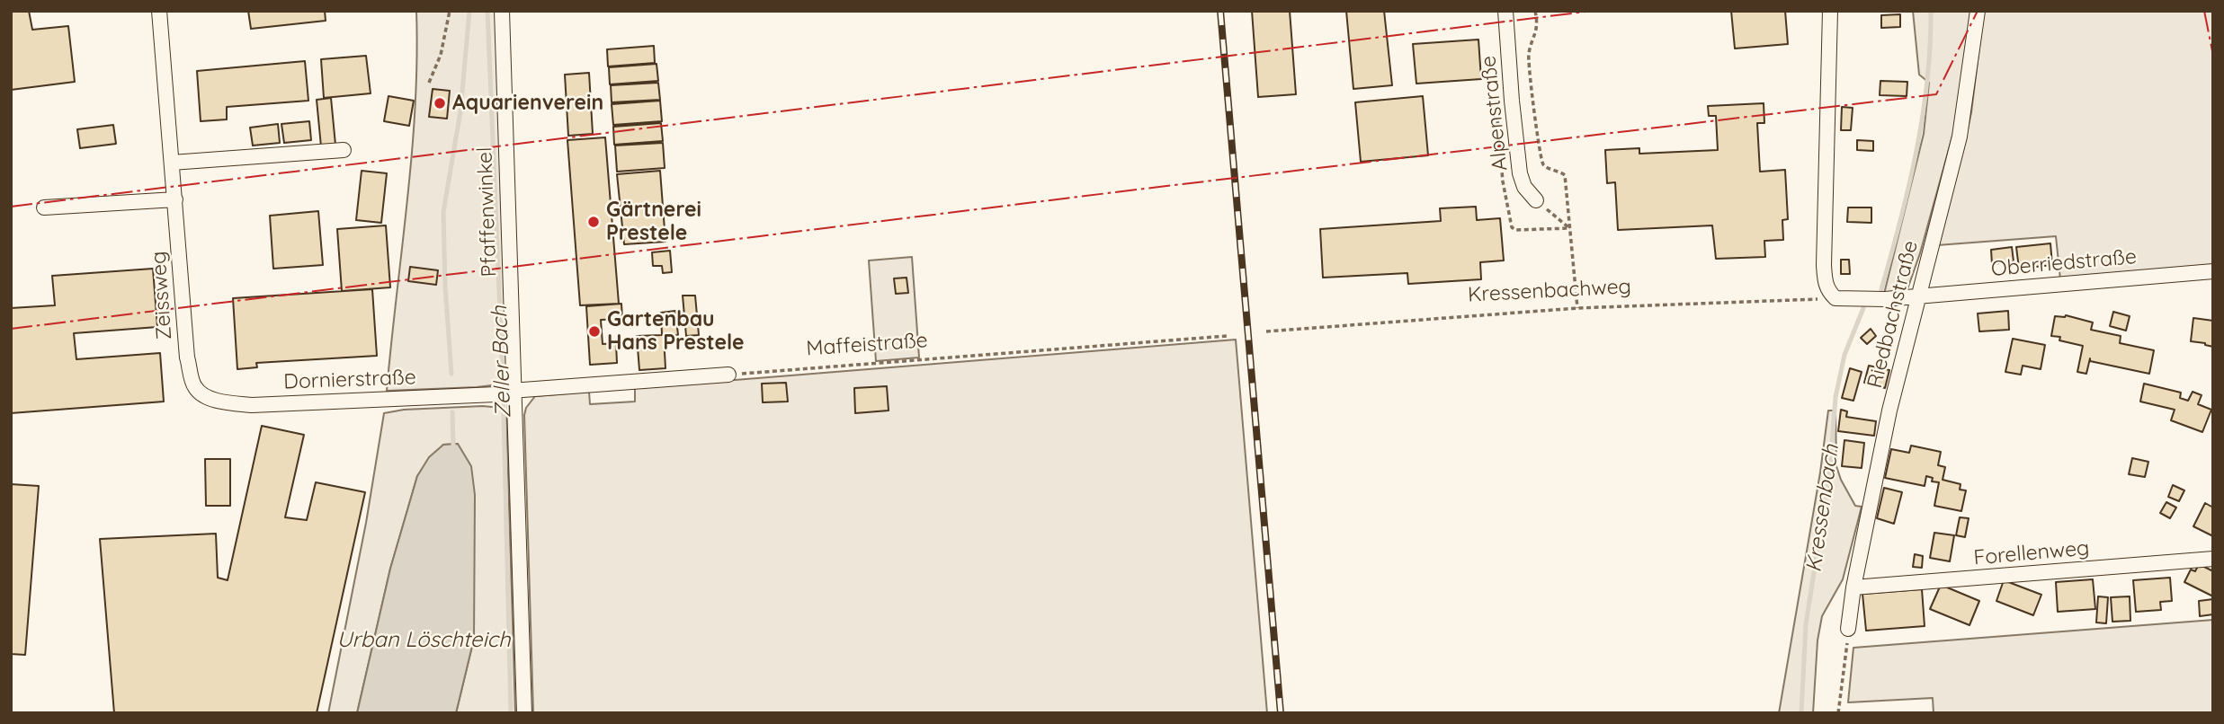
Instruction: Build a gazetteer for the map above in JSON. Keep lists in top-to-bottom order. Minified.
{"streets":{"street":["Alpenstraße","Pfaffenwinkel","Oberriedstraße","Zeissweg","Riedbachstraße","Dornierstraße","Forellenweg"],"path":["Kressenbachweg","Maffeistraße"]},"crossings":[["Alpenstraße","Kressenbachweg"],["Pfaffenwinkel","Dornierstraße"],["Oberriedstraße","Riedbachstraße"],["Zeissweg","Dornierstraße"],["Riedbachstraße","Forellenweg"]],"water":["Zeller Bach","Kressenbach","Urban Löschteich"],"places":["Aquarienverein","Gärtnerei Prestele","Gartenbau Hans Prestele"]}
